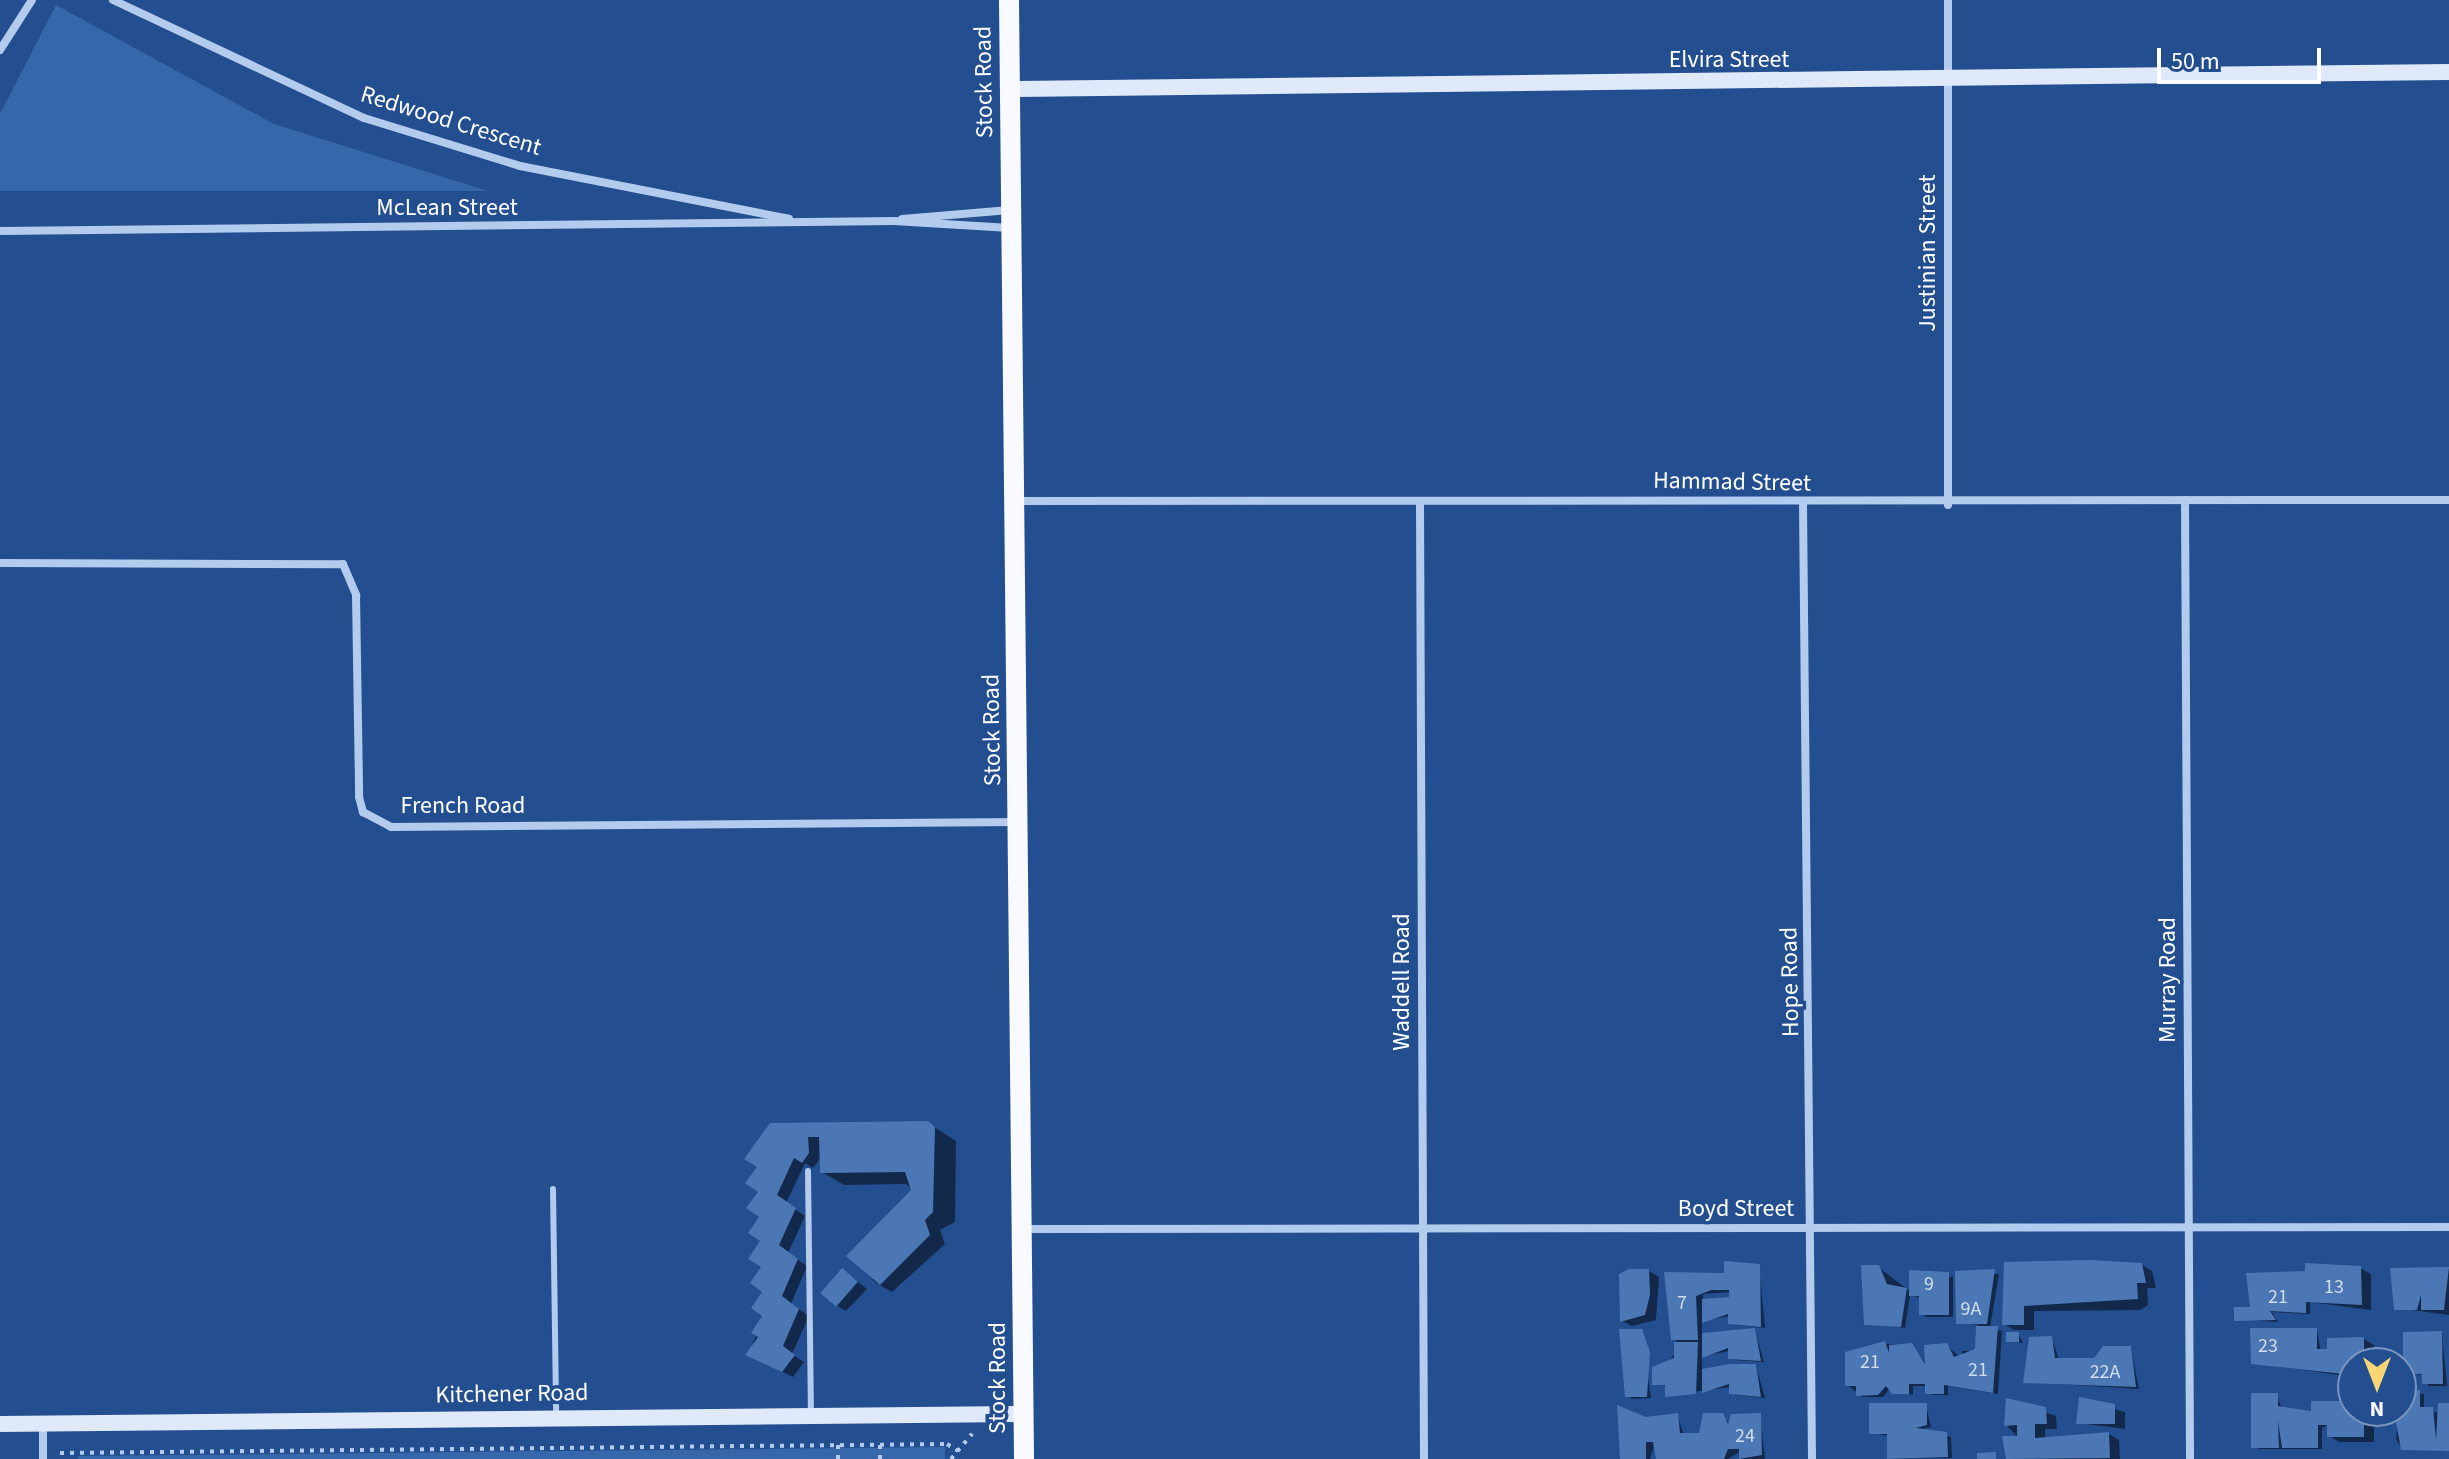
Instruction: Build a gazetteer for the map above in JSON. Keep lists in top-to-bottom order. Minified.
{"streets":{"main road":["Stock Road"],"street":["Elvira Street","Redwood Crescent","McLean Street","Justinian Street","Hammad Street","French Road","Murray Road","Waddell Road","Hope Road","Boyd Street","Kitchener Road"]},"crossings":[["Elvira Street","Stock Road"],["Elvira Street","Justinian Street"],["Stock Road","McLean Street"],["Stock Road","Hammad Street"],["Stock Road","French Road"],["Stock Road","Boyd Street"],["Stock Road","Kitchener Road"],["Redwood Crescent","McLean Street"],["Justinian Street","Hammad Street"],["Hammad Street","Murray Road"],["Hammad Street","Waddell Road"],["Hammad Street","Hope Road"],["Murray Road","Boyd Street"],["Waddell Road","Boyd Street"],["Hope Road","Boyd Street"]],"house_numbers":["9","13","21","7","9A","23","21","21","22A","24"],"scale_bar":"50 m","north":"bottom"}
